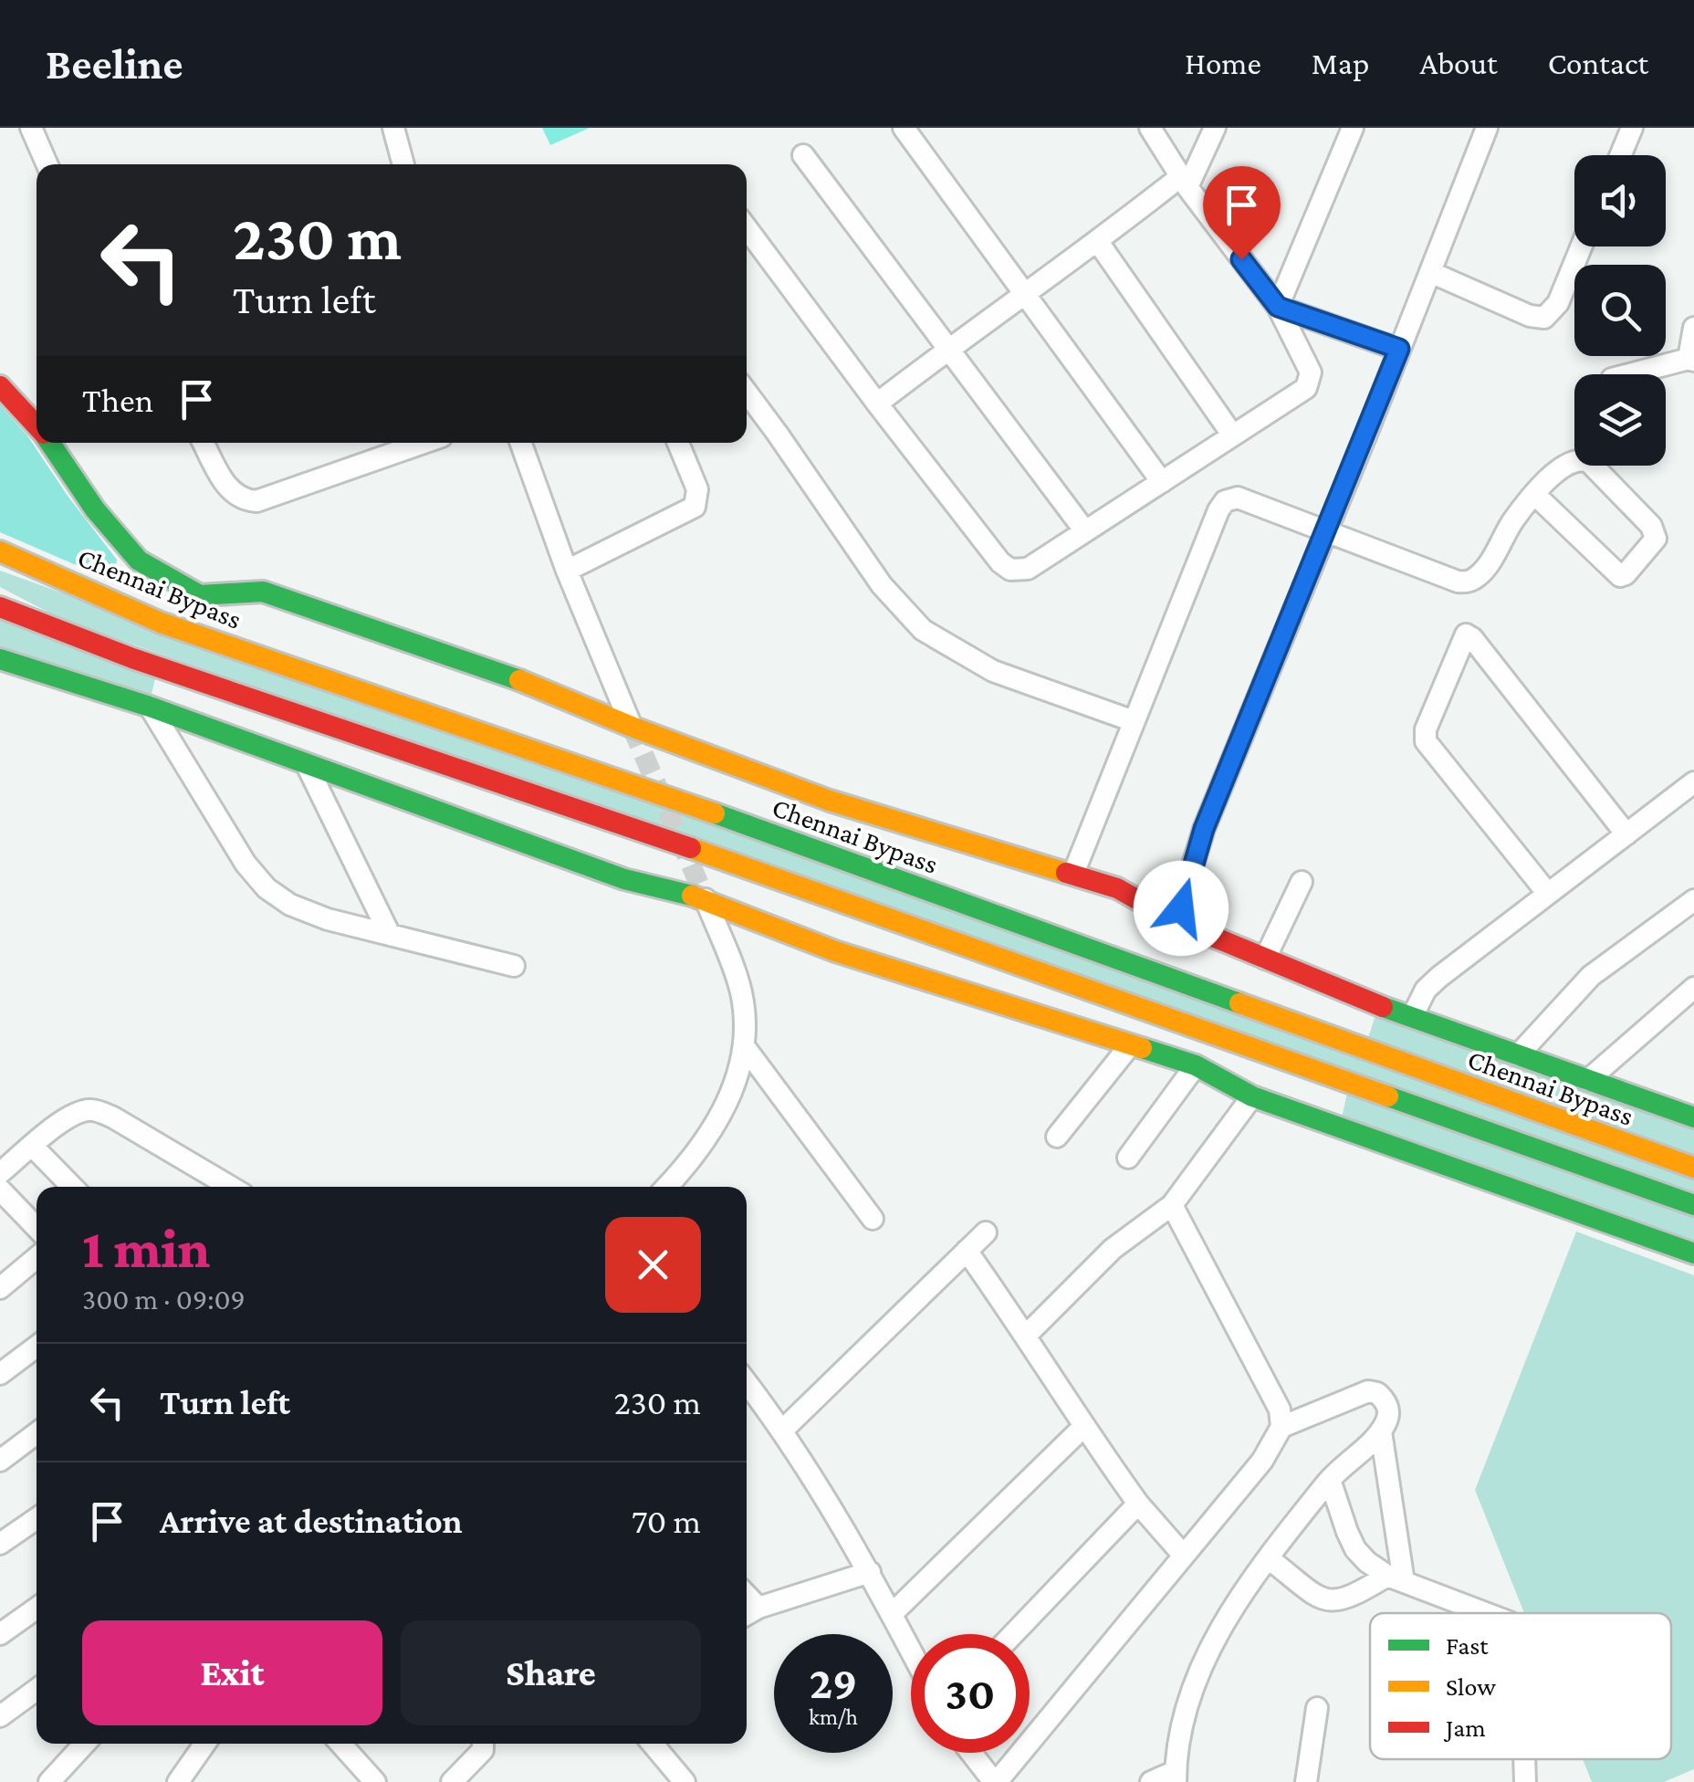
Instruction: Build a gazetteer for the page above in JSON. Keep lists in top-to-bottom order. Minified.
{"streets":{"main road":["Chennai Bypass"]},"legend":["Fast","Slow","Jam"],"page":{"header":"Beeline","nav":["Home","Map","About","Contact"],"turn":["230 m","Turn left"],"then":"Then","heading":["1 min","300 m · 09:09"],"list":[{"name":"Turn left","value":"230 m"},{"name":"Arrive at destination","value":"70 m"}],"buttons":["Exit","Share"],"speed":"29 km/h","limit":"30"}}
